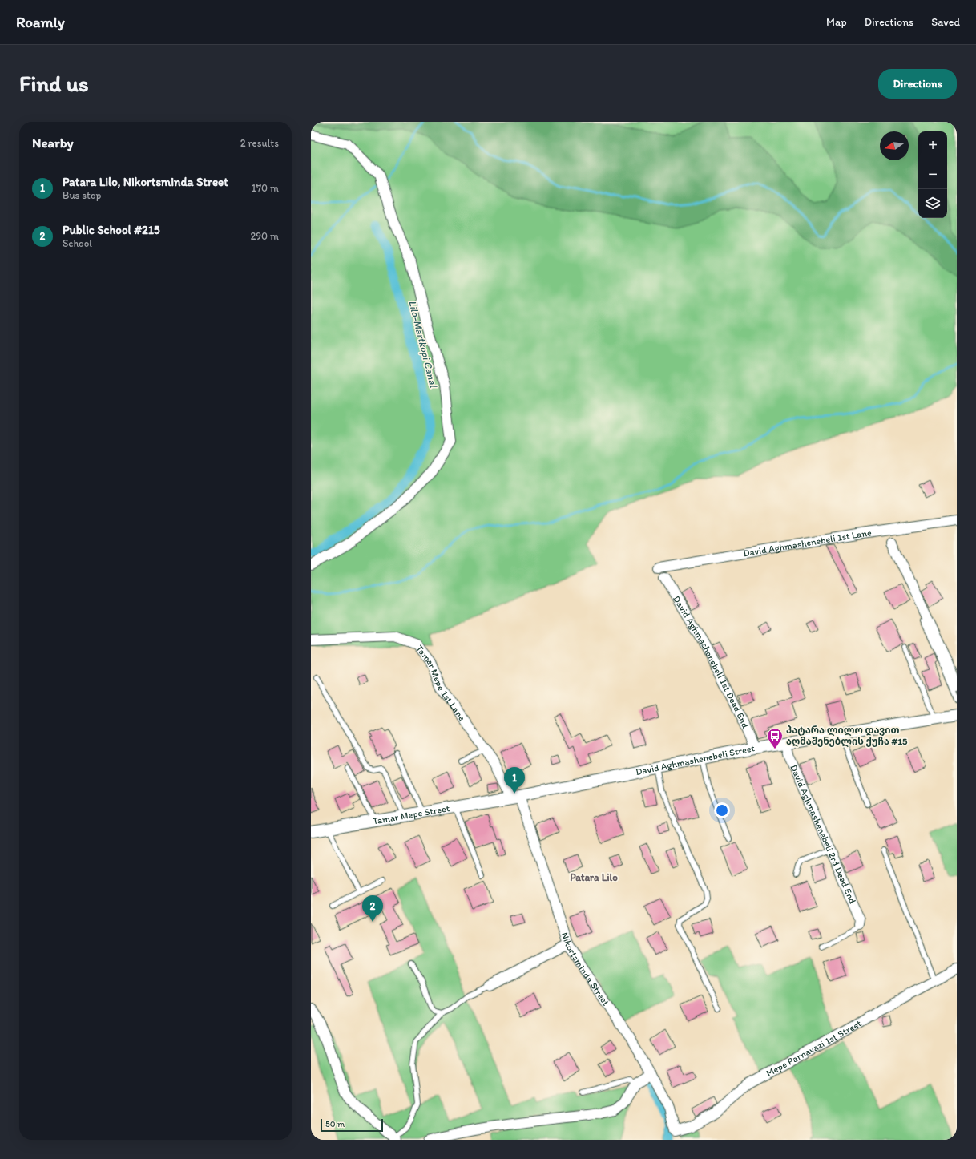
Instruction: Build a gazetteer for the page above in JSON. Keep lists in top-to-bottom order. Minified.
{"streets":{"street":["David Aghmashenebeli 1st Lane","David Aghmashenebeli 1st Dead End","Tamar Mepe 1st Lane","David Aghmashenebeli Street","Tamar Mepe Street","David Aghmashenebeli 2rd Dead End","Nikortsminda Street","Mepe Parnavazi 1st Street"]},"crossings":[["David Aghmashenebeli 1st Dead End","David Aghmashenebeli Street"],["Tamar Mepe 1st Lane","David Aghmashenebeli Street"],["Tamar Mepe 1st Lane","Tamar Mepe Street"],["Tamar Mepe 1st Lane","Nikortsminda Street"],["David Aghmashenebeli Street","Tamar Mepe Street"],["David Aghmashenebeli Street","David Aghmashenebeli 2rd Dead End"],["David Aghmashenebeli Street","Nikortsminda Street"],["Tamar Mepe Street","Nikortsminda Street"],["Nikortsminda Street","Mepe Parnavazi 1st Street"]],"districts":["Patara Lilo"],"water":["Lilo-Martkopi Canal"],"places":{"bus stop":["პატარა ლილო დავით აღმაშენებლის ქუჩა #15"]},"scale_bar":"50 m","north":"left","page":{"header":"Roamly","nav":["Map","Directions","Saved"],"buttons":"Directions","title":"Find us","heading":["Nearby","2 results"],"map_buttons":["+","−"],"list":[{"mark":"1","name":"Patara Lilo, Nikortsminda Street","note":"Bus stop","value":"170 m"},{"mark":"2","name":"Public School #215","note":"School","value":"290 m"}],"pins":["1","2"],"scale":"50 m"}}
